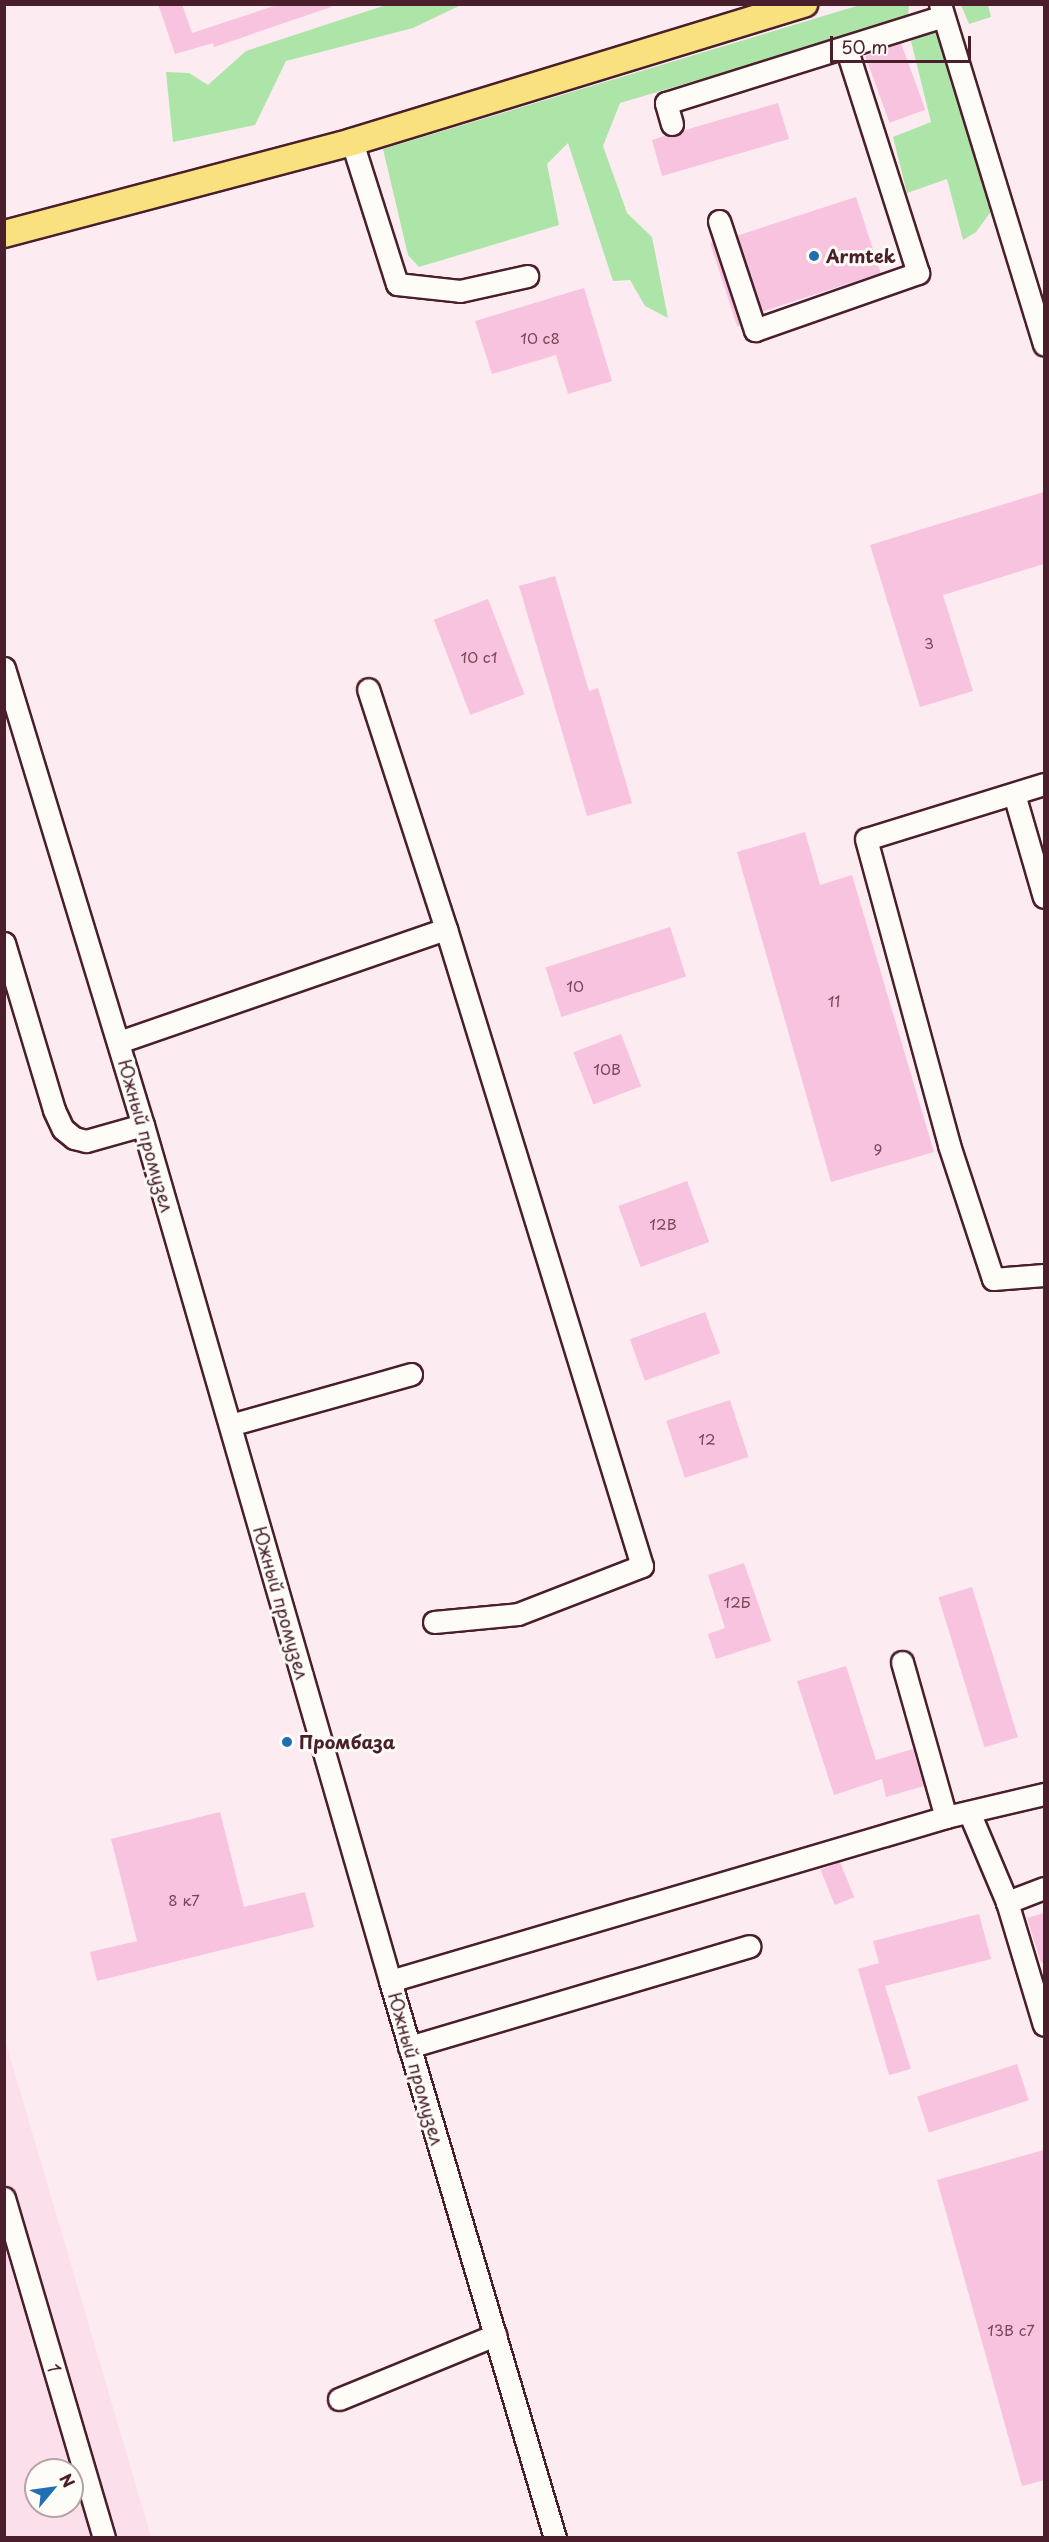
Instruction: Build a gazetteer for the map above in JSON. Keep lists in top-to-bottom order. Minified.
{"streets":{"street":["Южный промузел","1"]},"places":["Armtek","Промбаза"],"house_numbers":["10 с8","3","10 с1","10","11","10В","9","12В","12","12Б","8 к7","13В с7"],"scale_bar":"50 m","north":"top right"}
